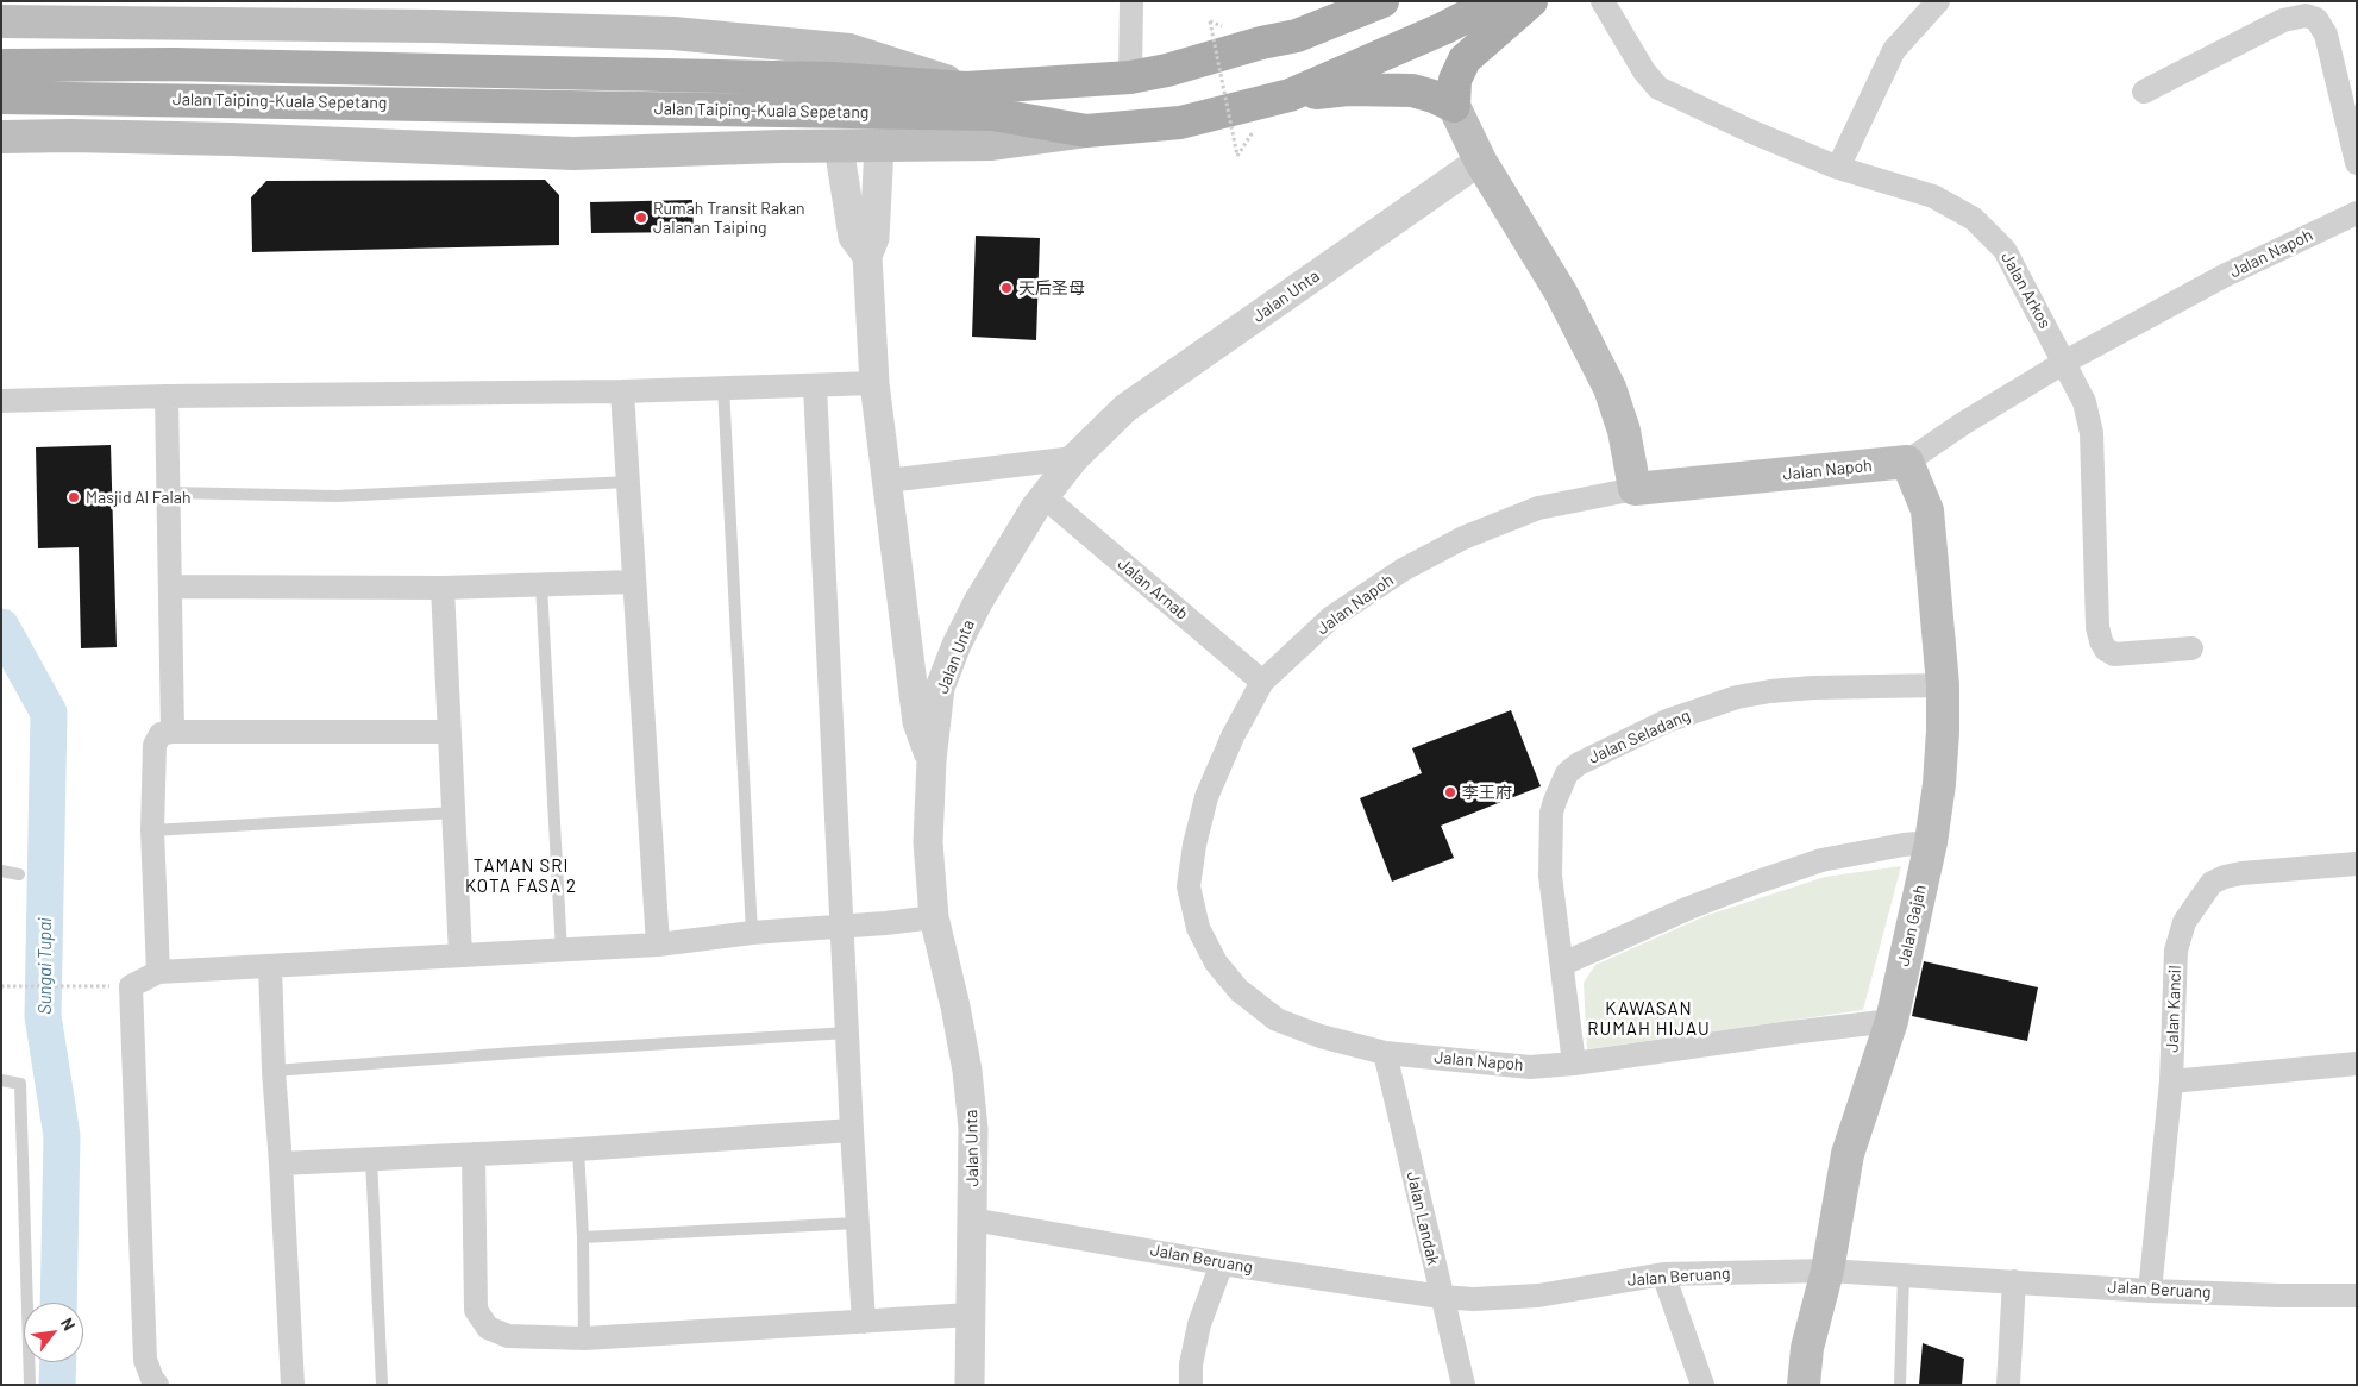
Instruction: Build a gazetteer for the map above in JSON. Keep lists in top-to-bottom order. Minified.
{"streets":{"main road":["Jalan Taiping-Kuala Sepetang","Jalan Napoh","Jalan Gajah"],"street":["Jalan Arkos","Jalan Unta","Jalan Arnab","Jalan Seladang","Jalan Kancil","Jalan Landak","Jalan Beruang"]},"crossings":[["Jalan Napoh","Jalan Arkos"],["Jalan Napoh","Jalan Arnab"],["Jalan Napoh","Jalan Seladang"],["Jalan Napoh","Jalan Gajah"],["Jalan Napoh","Jalan Landak"],["Jalan Unta","Jalan Arnab"],["Jalan Unta","Jalan Beruang"],["Jalan Seladang","Jalan Gajah"],["Jalan Gajah","Jalan Beruang"],["Jalan Kancil","Jalan Beruang"],["Jalan Landak","Jalan Beruang"]],"districts":["TAMAN SRI KOTA FASA 2","KAWASAN RUMAH HIJAU"],"water":["Sungai Tupai"],"places":["Rumah Transit Rakan Jalanan Taiping","天后圣母","Masjid Al Falah","李王府"],"north":"top right"}
